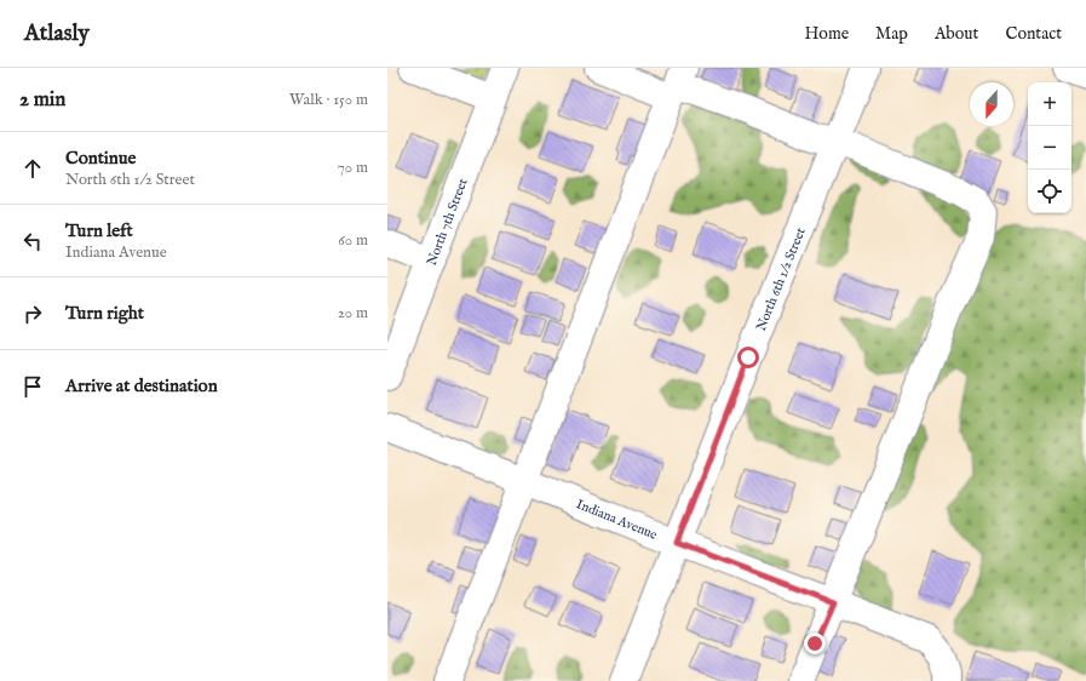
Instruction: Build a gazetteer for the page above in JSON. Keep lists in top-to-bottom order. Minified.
{"streets":{"street":["North 7th Street","North 6th 1/2 Street","Indiana Avenue"]},"crossings":[["North 6th 1/2 Street","Indiana Avenue"]],"north":"bottom","page":{"header":"Atlasly","nav":["Home","Map","About","Contact"],"heading":["2 min","Walk · 150 m"],"map_buttons":["+","−"],"list":[["Continue","North 6th 1/2 Street","70 m"],["Turn left","Indiana Avenue","60 m"],["Turn right","20 m"],"Arrive at destination"]}}
